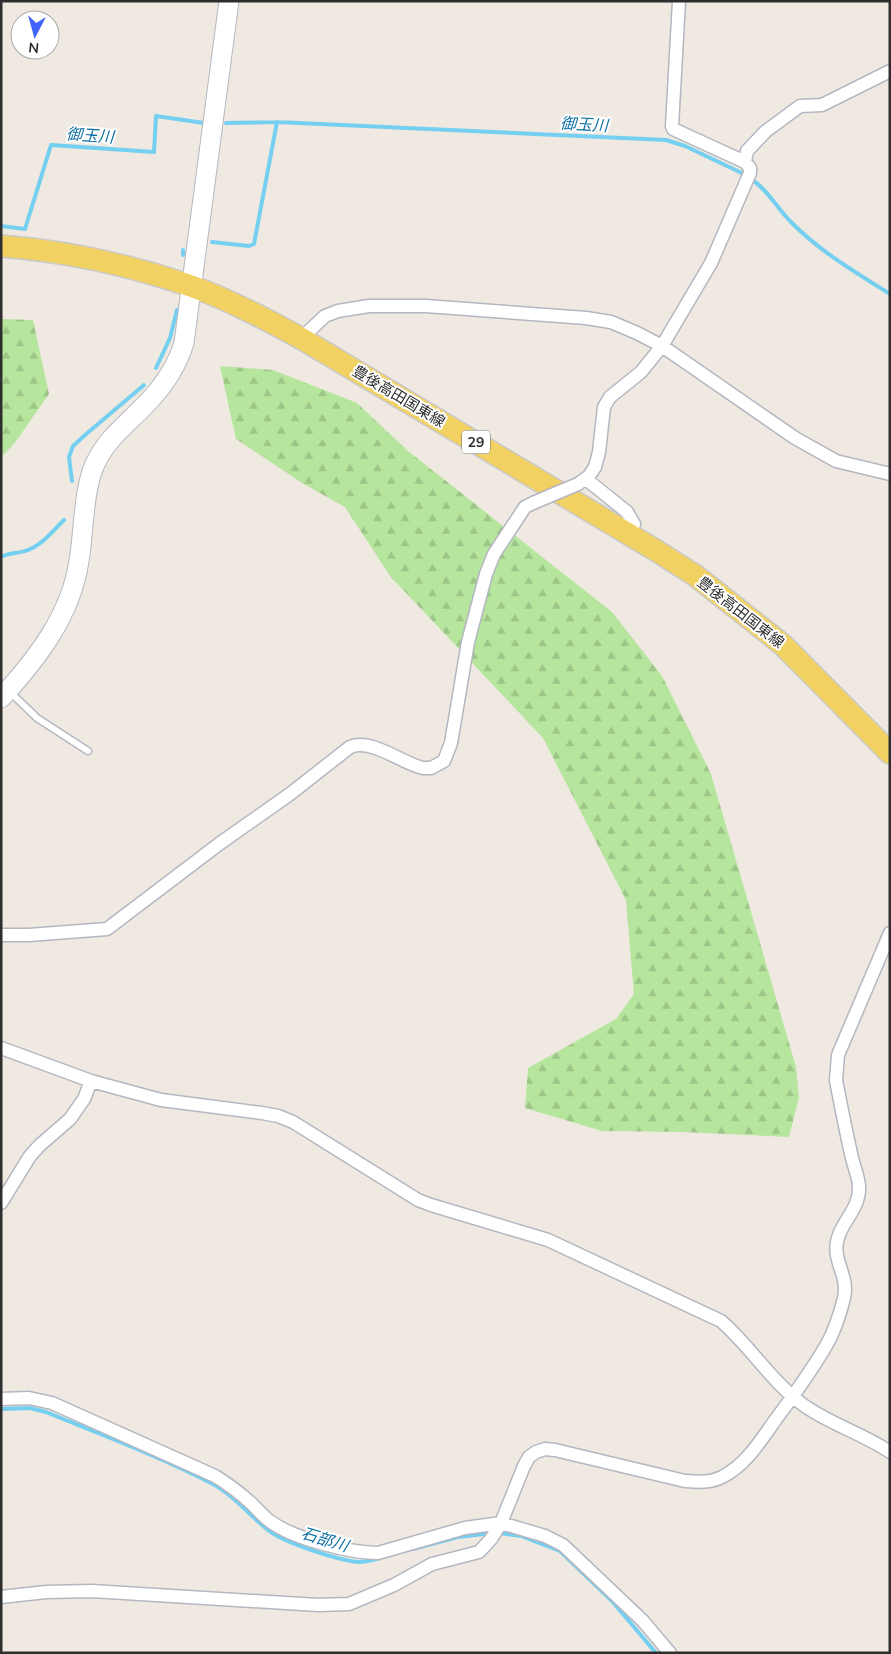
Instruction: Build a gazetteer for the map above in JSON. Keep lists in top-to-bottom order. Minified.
{"streets":{"main road":["豊後高田国東線","29"]},"water":["御玉川","石部川"],"north":"bottom"}
